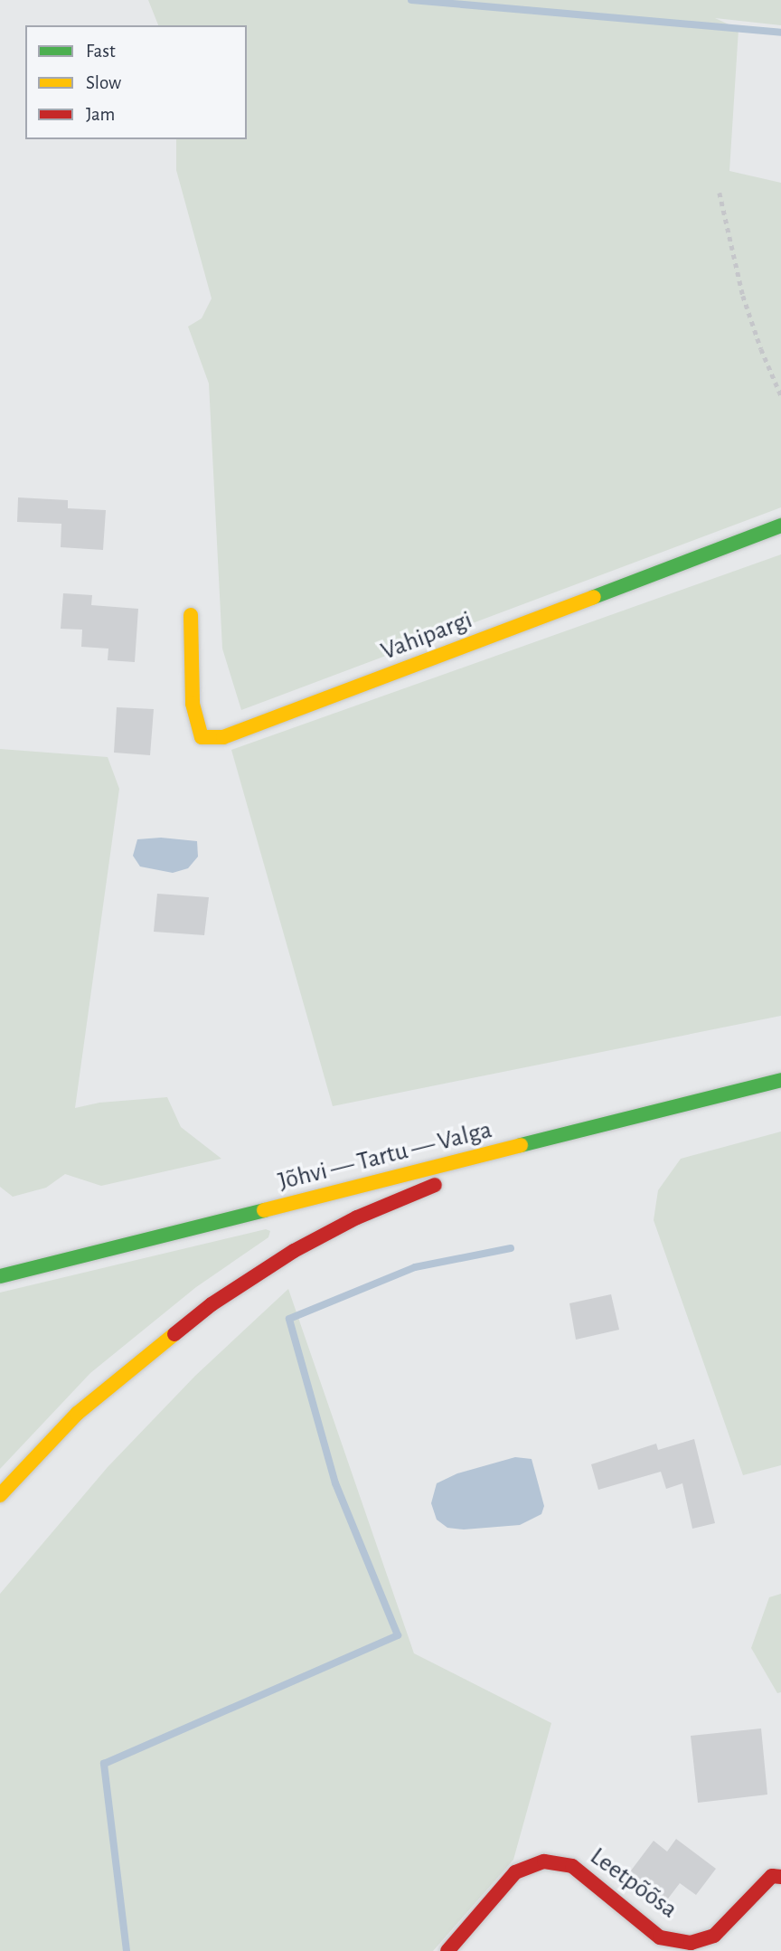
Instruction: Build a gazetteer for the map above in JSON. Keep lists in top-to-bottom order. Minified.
{"streets":{"main road":["Vahipargi","Jõhvi — Tartu — Valga","Leetpõõsa"]},"legend":["Fast","Slow","Jam"]}
